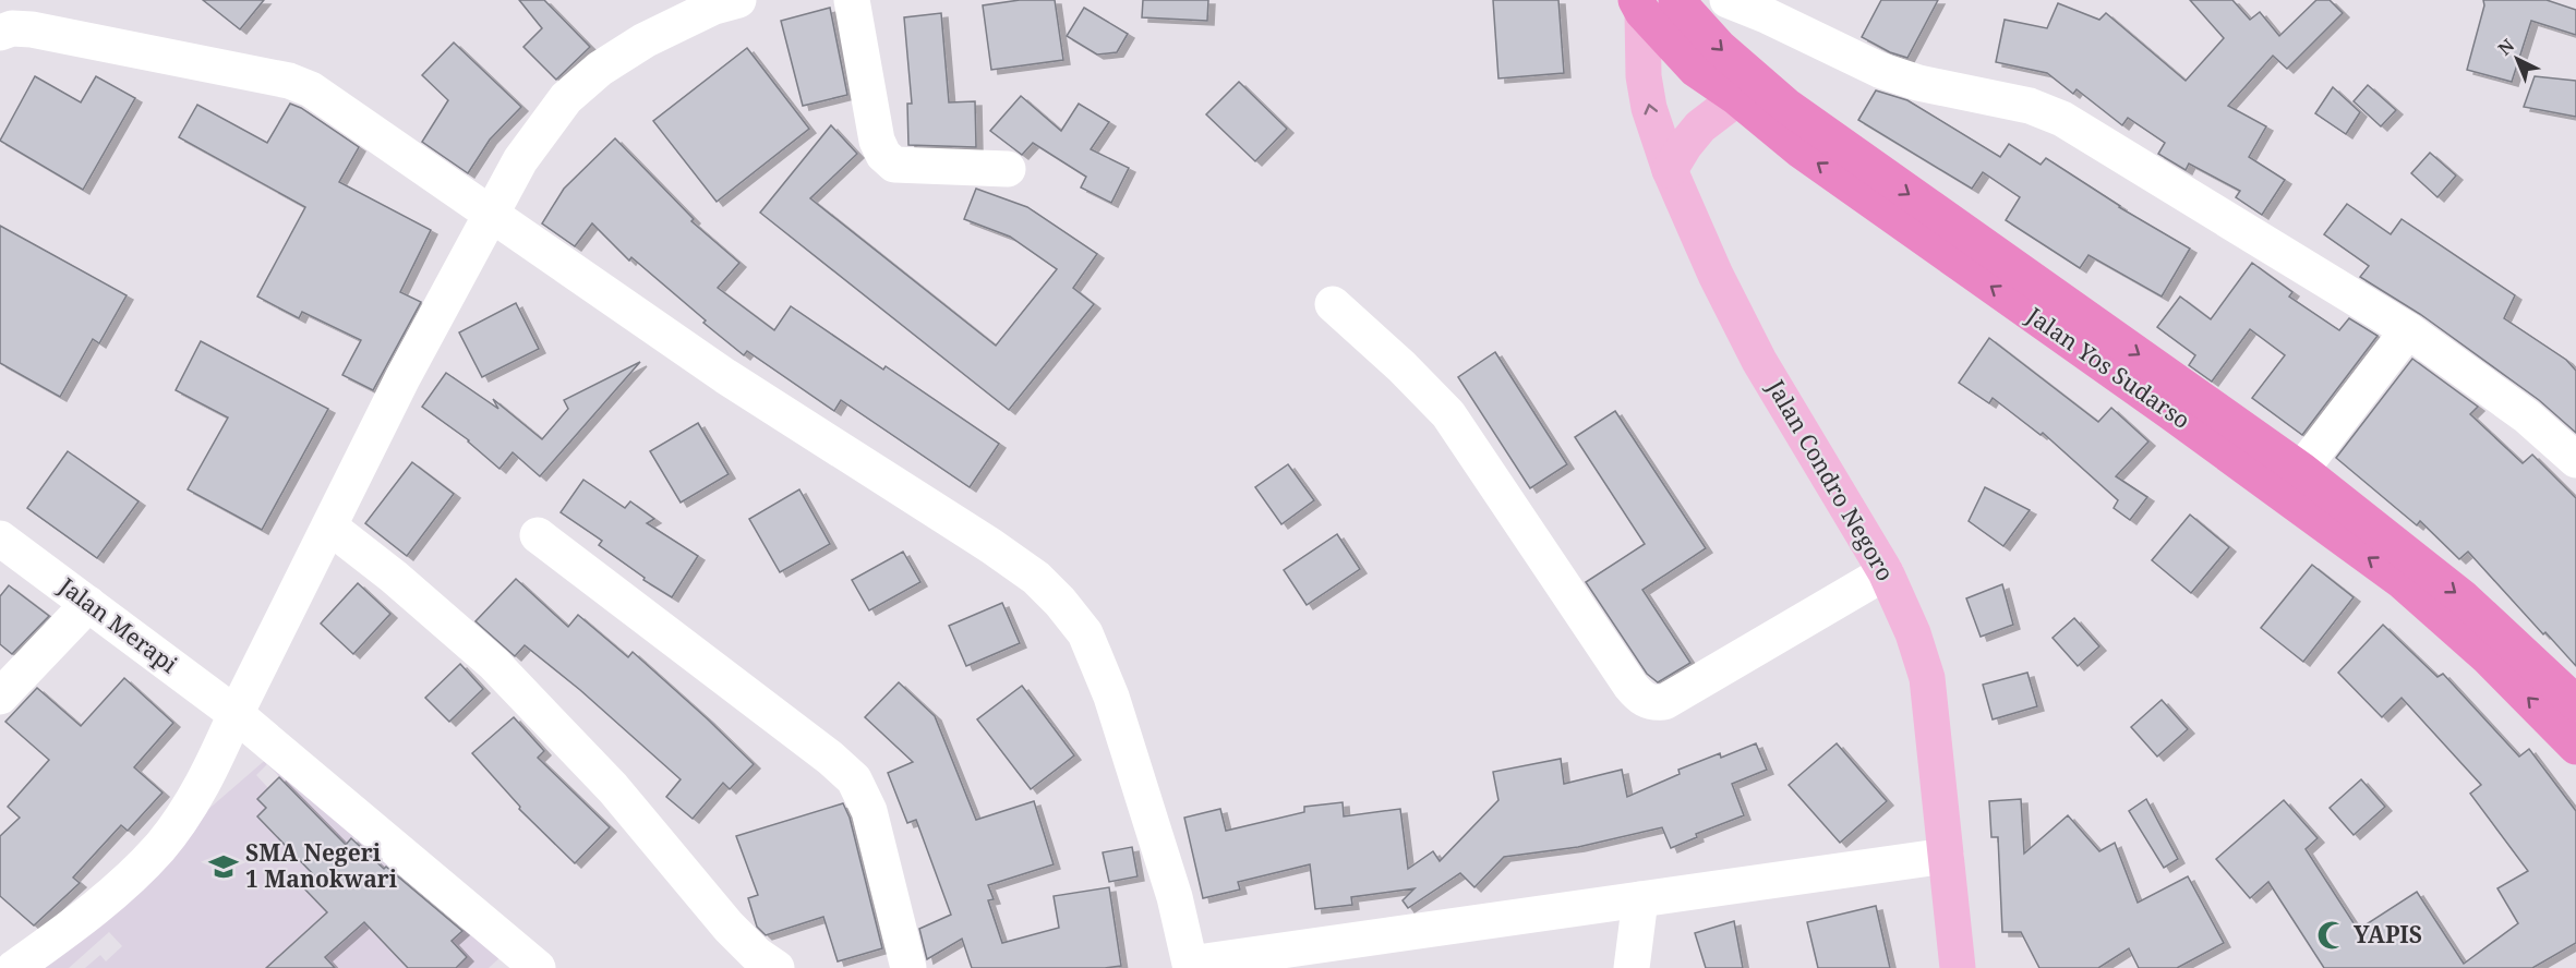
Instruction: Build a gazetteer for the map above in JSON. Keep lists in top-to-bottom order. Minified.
{"streets":{"highway":["Jalan Yos Sudarso"],"main road":["Jalan Condro Negoro"],"street":["Jalan Merapi"]},"crossings":[["Jalan Yos Sudarso","Jalan Condro Negoro"]],"places":{"school or university":["SMA Negeri 1 Manokwari"],"mosque":["YAPIS"]},"north":"top left"}
